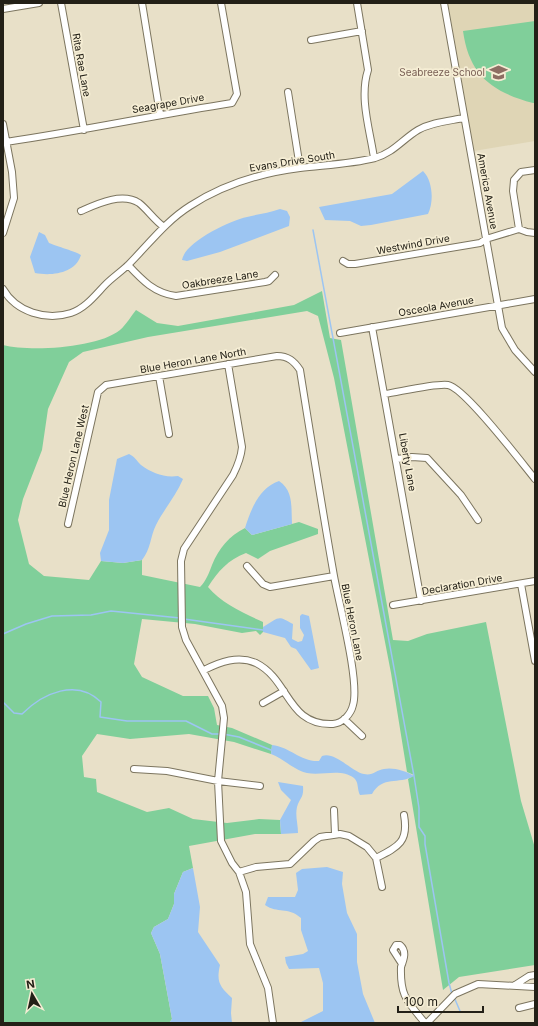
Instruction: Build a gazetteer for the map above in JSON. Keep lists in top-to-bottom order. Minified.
{"streets":{"street":["Rita Rae Lane","Seagrape Drive","Evans Drive South","America Avenue","Westwind Drive","Oakbreeze Lane","Osceola Avenue","Blue Heron Lane North","Blue Heron Lane West","Liberty Lane","Declaration Drive","Blue Heron Lane"]},"crossings":[["Rita Rae Lane","Seagrape Drive"],["Evans Drive South","America Avenue"],["Evans Drive South","Oakbreeze Lane"],["America Avenue","Westwind Drive"],["America Avenue","Osceola Avenue"],["Osceola Avenue","Liberty Lane"],["Blue Heron Lane North","Blue Heron Lane West"],["Blue Heron Lane North","Blue Heron Lane"],["Liberty Lane","Declaration Drive"]],"places":{"school or university":["Seabreeze School"]},"scale_bar":"100 m","north":"top"}
